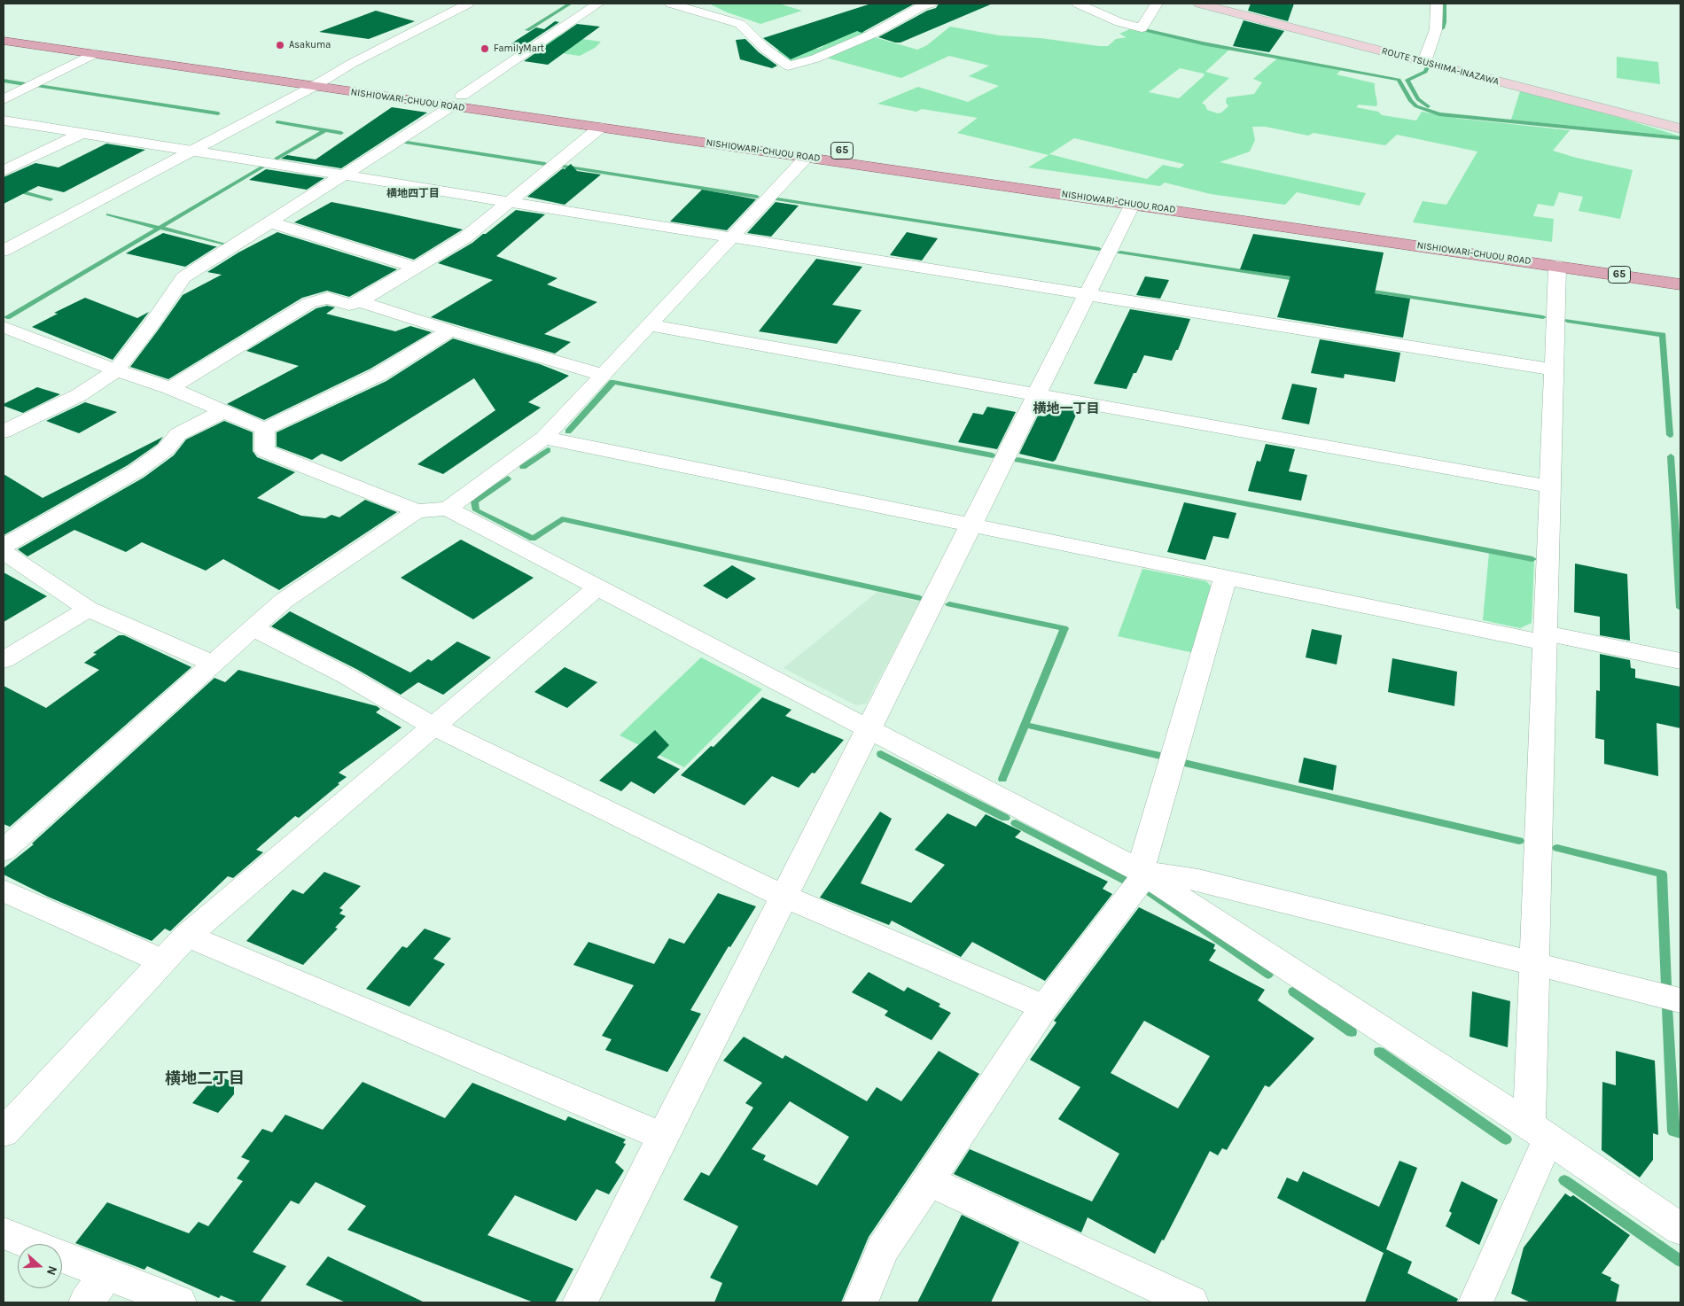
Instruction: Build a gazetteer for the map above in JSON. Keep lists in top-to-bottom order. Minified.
{"streets":{"main road":["ROUTE TSUSHIMA-INAZAWA","NISHIOWARI-CHUOU ROAD","65"]},"districts":["横地四丁目","横地一丁目","横地二丁目"],"places":["Asakuma","FamilyMart"],"north":"right"}
